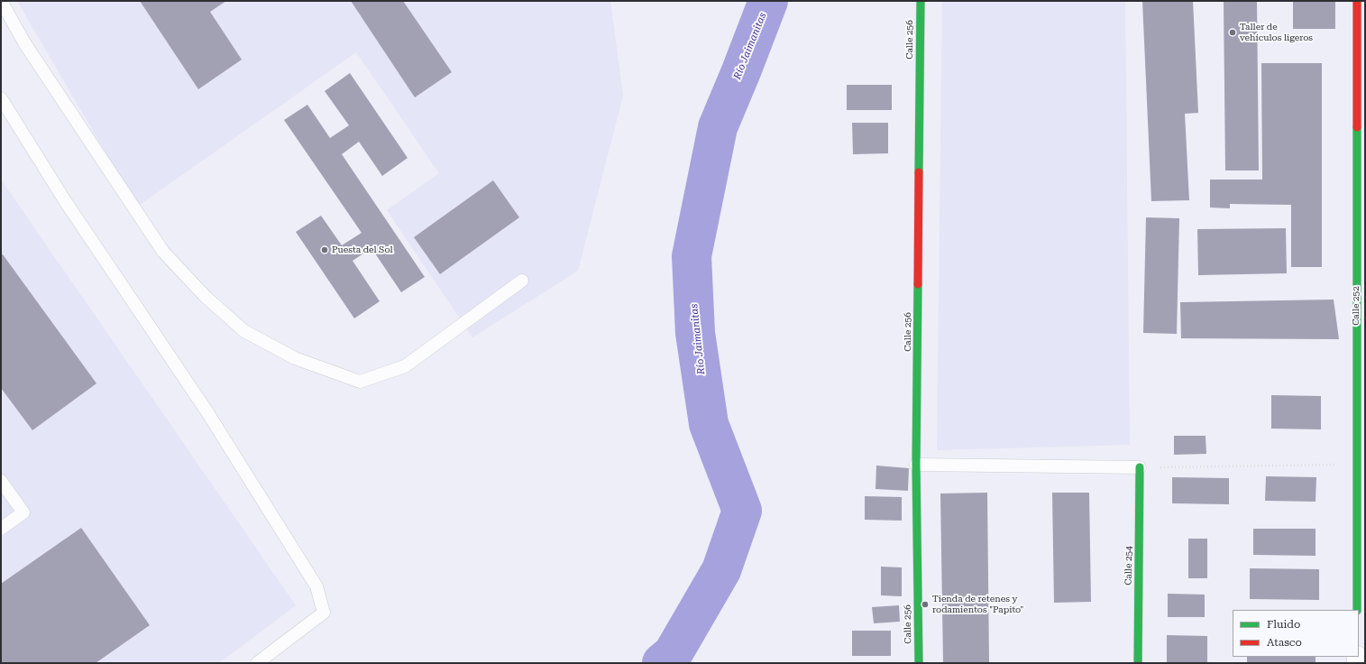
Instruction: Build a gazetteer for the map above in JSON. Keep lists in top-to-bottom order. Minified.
{"streets":{"street":["Calle 256","Calle 252","Calle 254"]},"water":["Río Jaimanitas"],"places":["Taller de vehículos ligeros","Puesta del Sol","Tienda de retenes y rodamientos \"Papito\""],"legend":["Fluido","Atasco"]}
